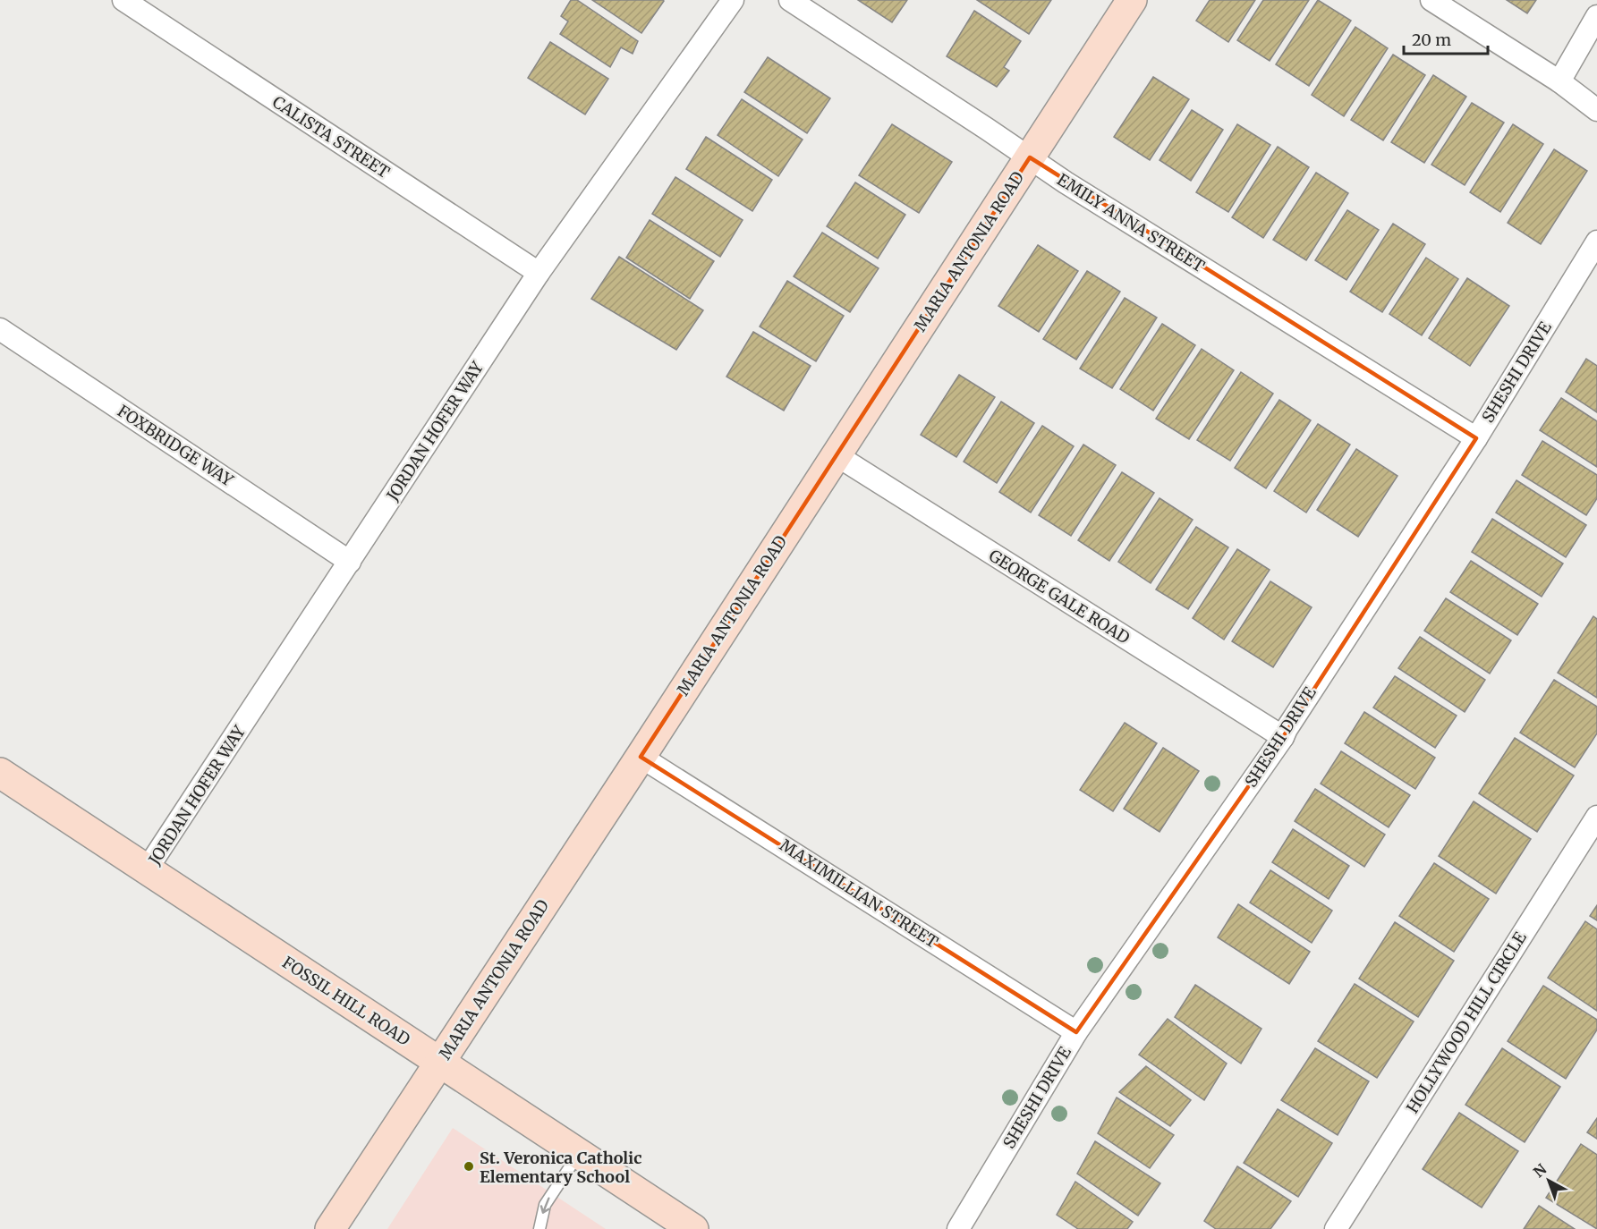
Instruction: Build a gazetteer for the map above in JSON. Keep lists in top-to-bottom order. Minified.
{"streets":{"street":["CALISTA STREET","EMILY ANNA STREET","MARIA ANTONIA ROAD","SHESHI DRIVE","JORDAN HOFER WAY","FOXBRIDGE WAY","GEORGE GALE ROAD","MAXIMILLIAN STREET","FOSSIL HILL ROAD","HOLLYWOOD HILL CIRCLE"]},"crossings":[["CALISTA STREET","JORDAN HOFER WAY"],["EMILY ANNA STREET","MARIA ANTONIA ROAD"],["EMILY ANNA STREET","SHESHI DRIVE"],["MARIA ANTONIA ROAD","GEORGE GALE ROAD"],["MARIA ANTONIA ROAD","MAXIMILLIAN STREET"],["MARIA ANTONIA ROAD","FOSSIL HILL ROAD"],["SHESHI DRIVE","GEORGE GALE ROAD"],["SHESHI DRIVE","MAXIMILLIAN STREET"],["JORDAN HOFER WAY","FOXBRIDGE WAY"],["JORDAN HOFER WAY","FOSSIL HILL ROAD"]],"places":["St. Veronica Catholic Elementary School"],"scale_bar":"20 m","north":"top left"}
